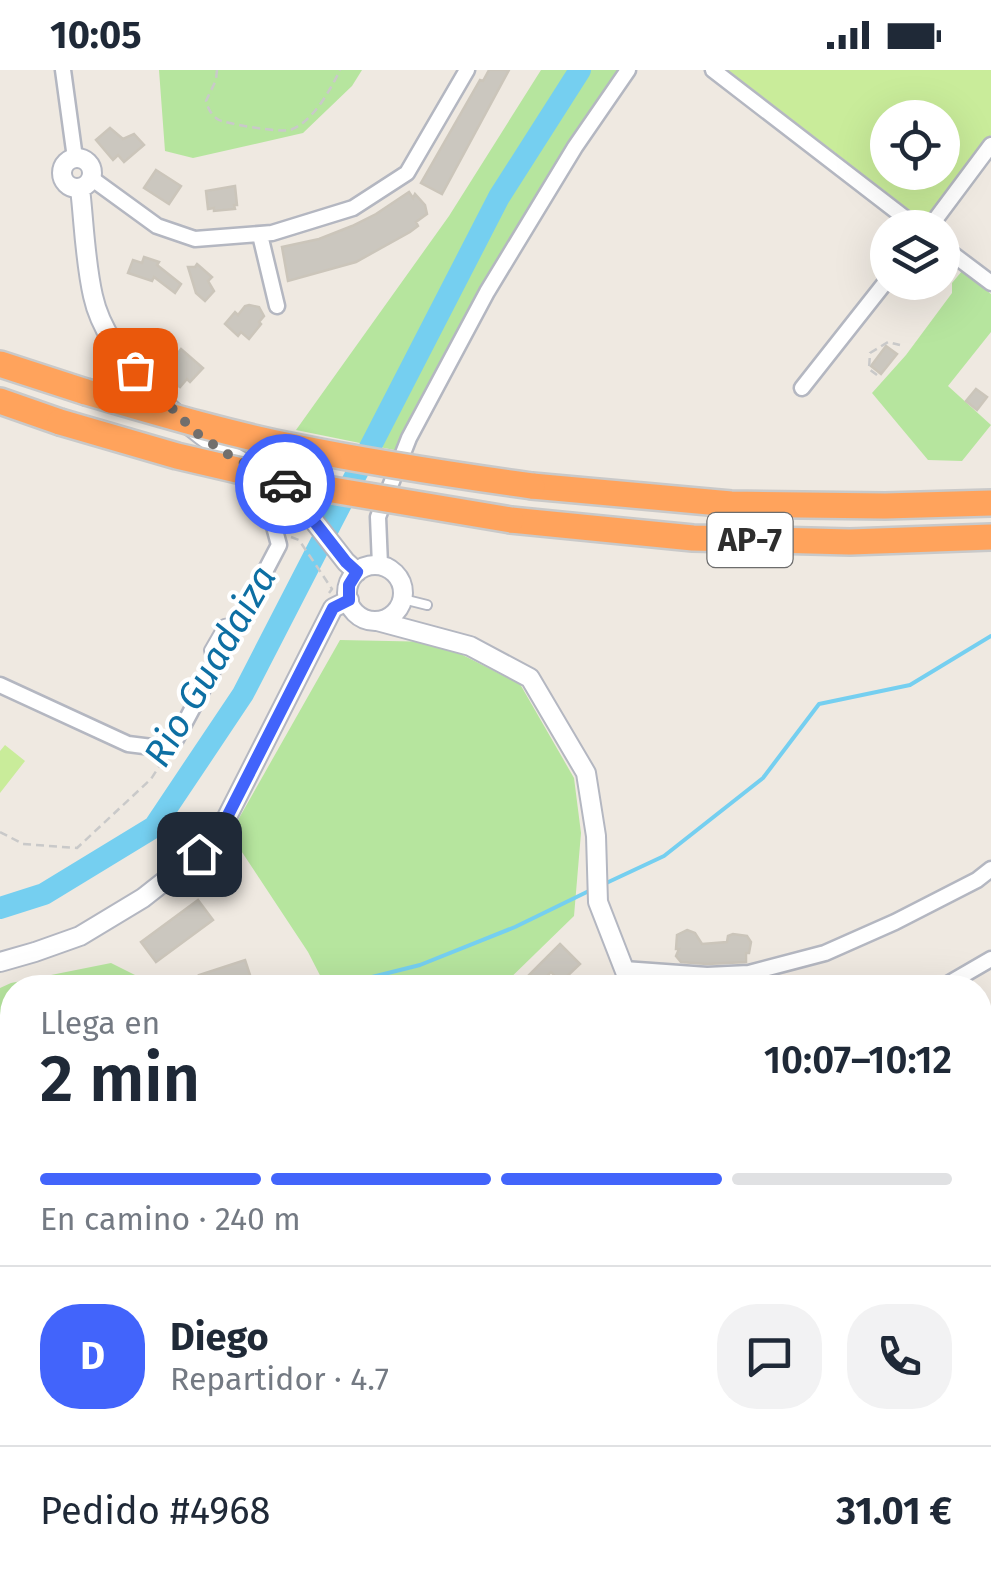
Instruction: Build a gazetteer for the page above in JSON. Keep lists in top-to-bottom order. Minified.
{"streets":{"highway":["AP-7"]},"water":["Rio Guadaiza"],"page":{"status":"10:05","heading":["2 min","Llega en","10:07–10:12"],"panel":["Diego","Repartidor · 4.7","Pedido #4968","31.01 €"],"bar":"En camino · 240 m","round":"D"}}
